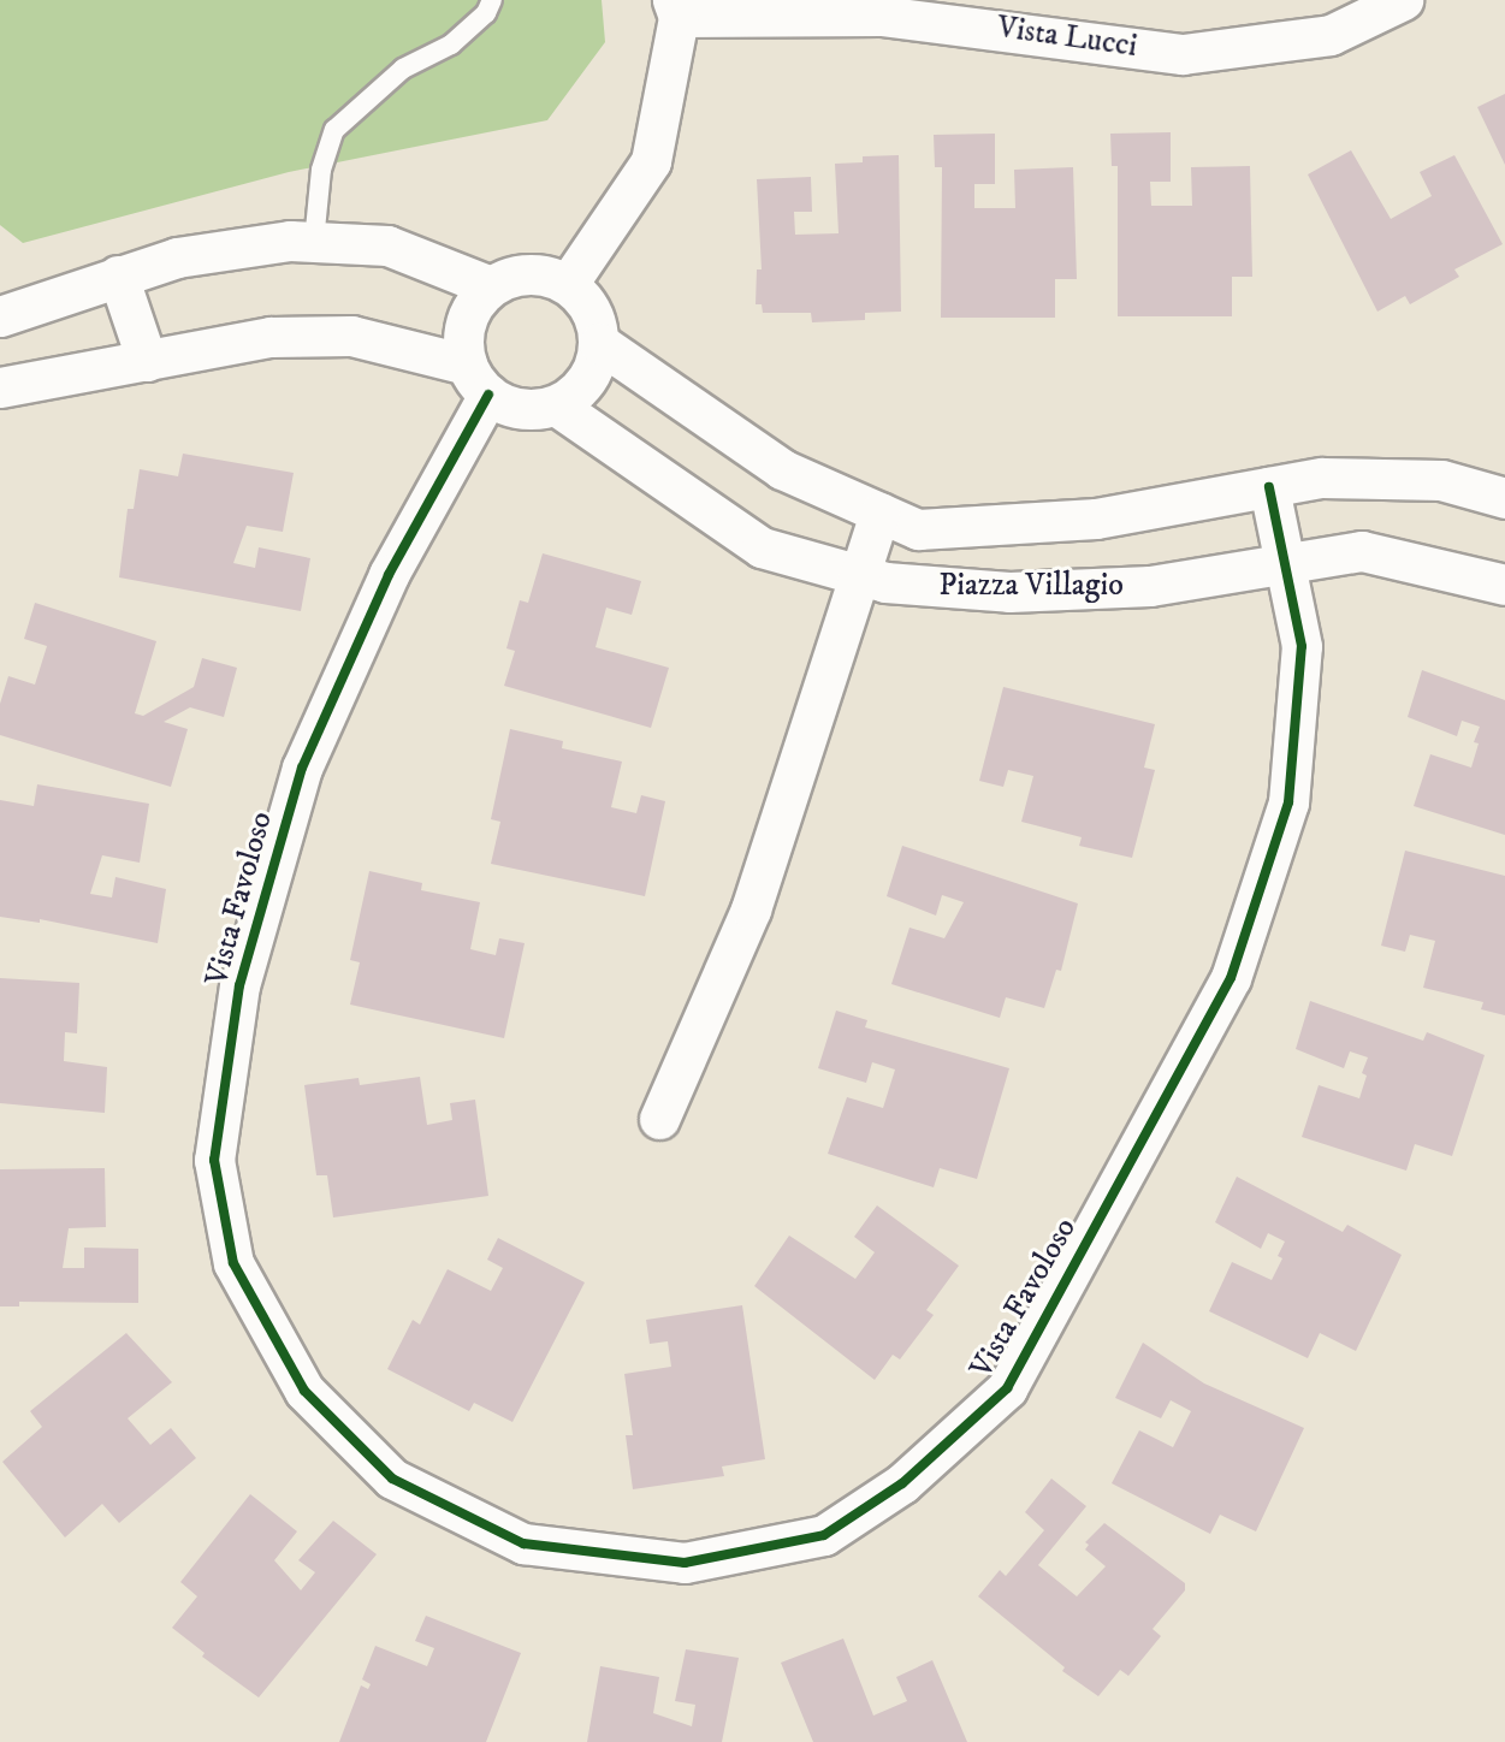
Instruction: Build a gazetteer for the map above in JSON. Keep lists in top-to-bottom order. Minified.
{"streets":{"street":["Vista Lucci","Piazza Villagio","Vista Favoloso"]},"crossings":[["Piazza Villagio","Vista Favoloso"]]}
